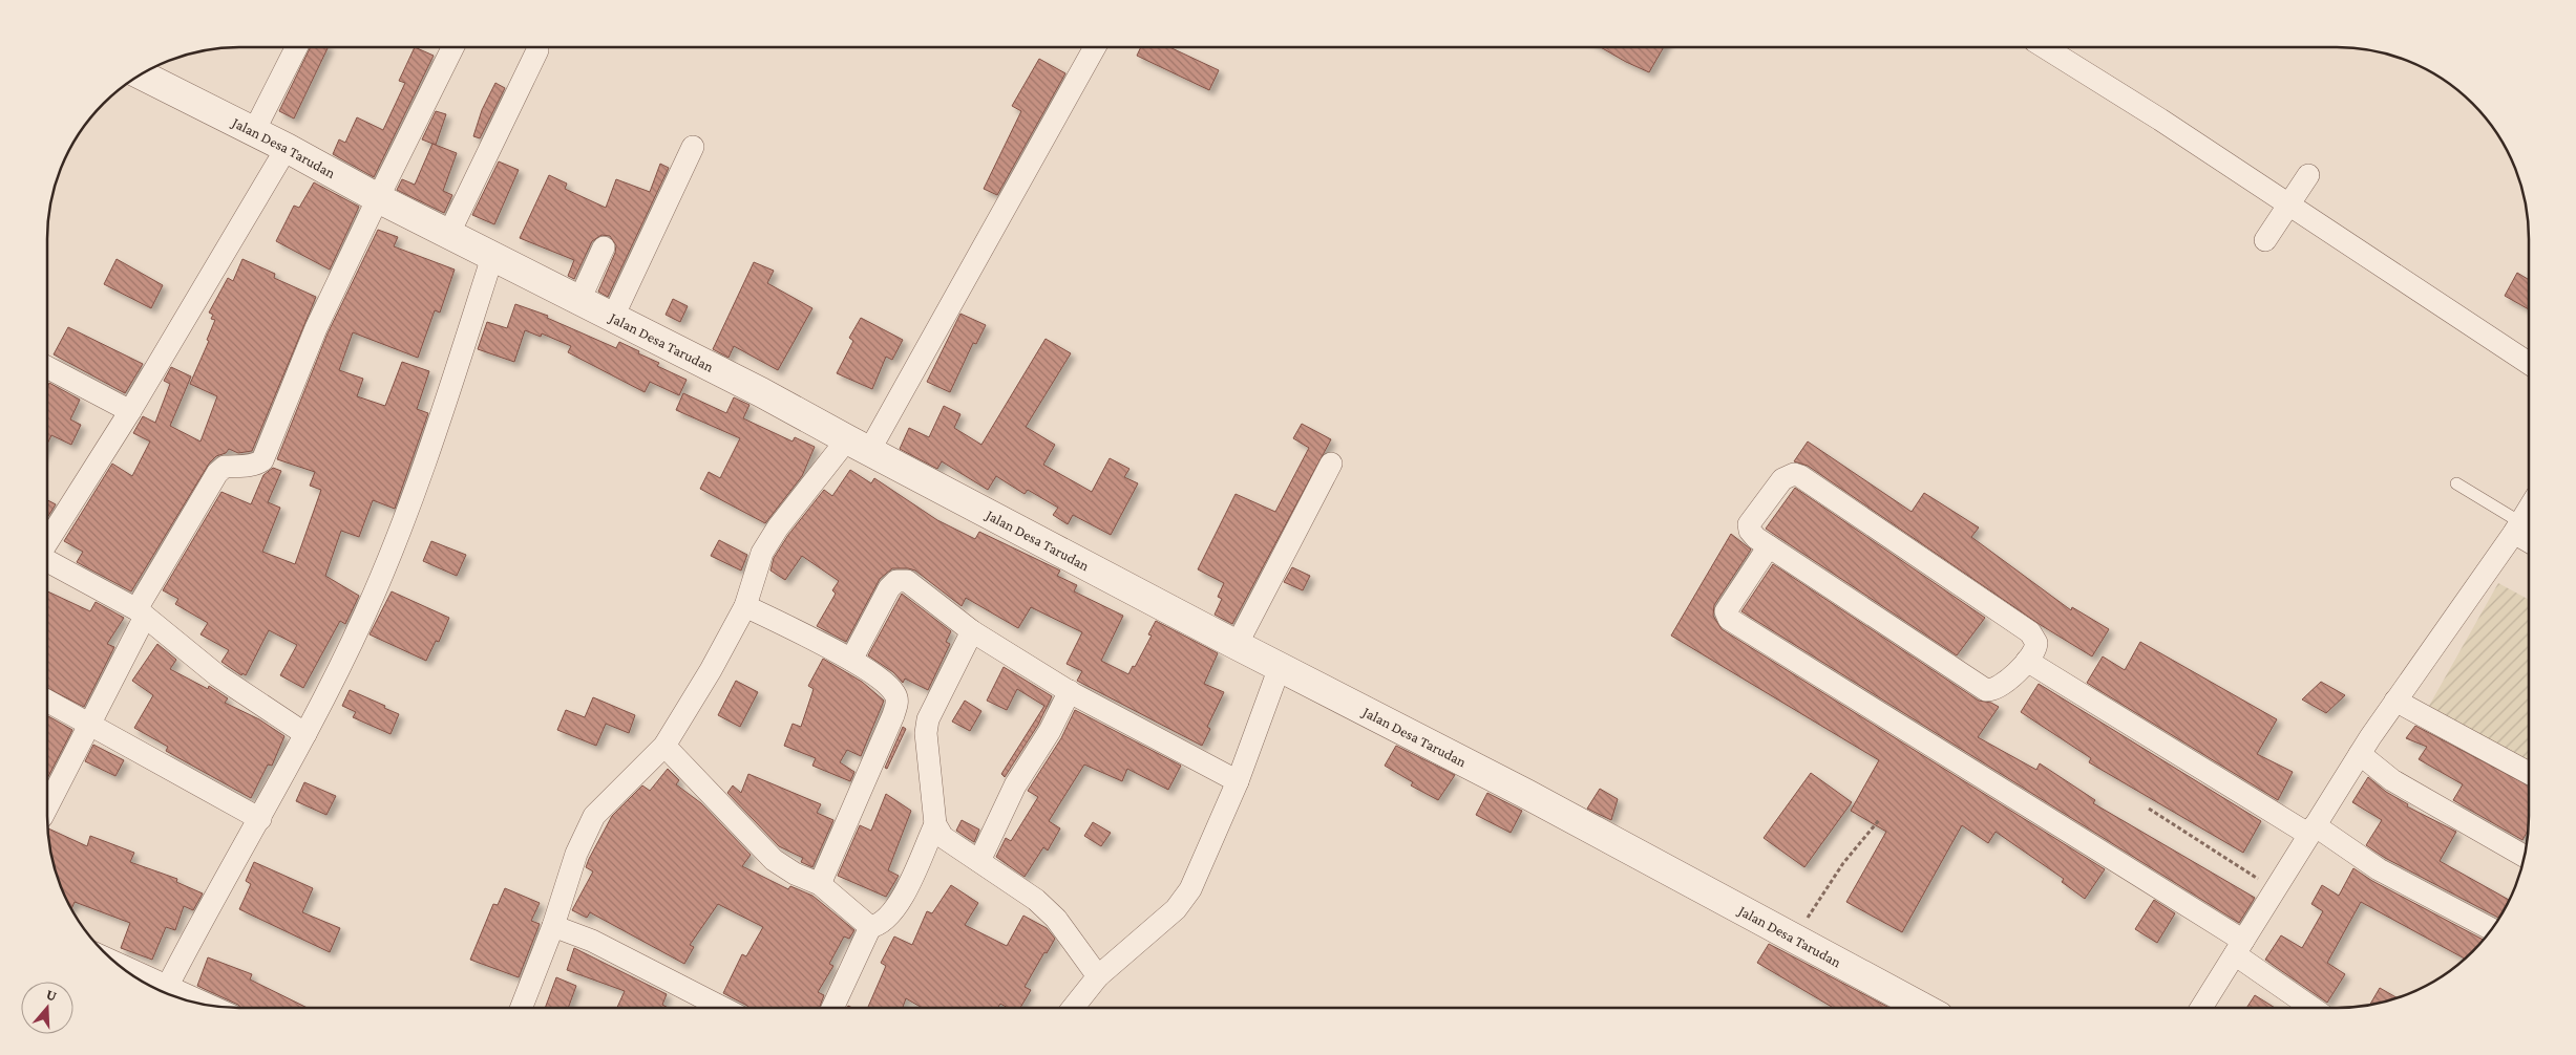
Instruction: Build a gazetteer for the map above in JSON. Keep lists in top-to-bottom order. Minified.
{"streets":{"street":["Jalan Desa Tarudan"]},"north":"top"}
